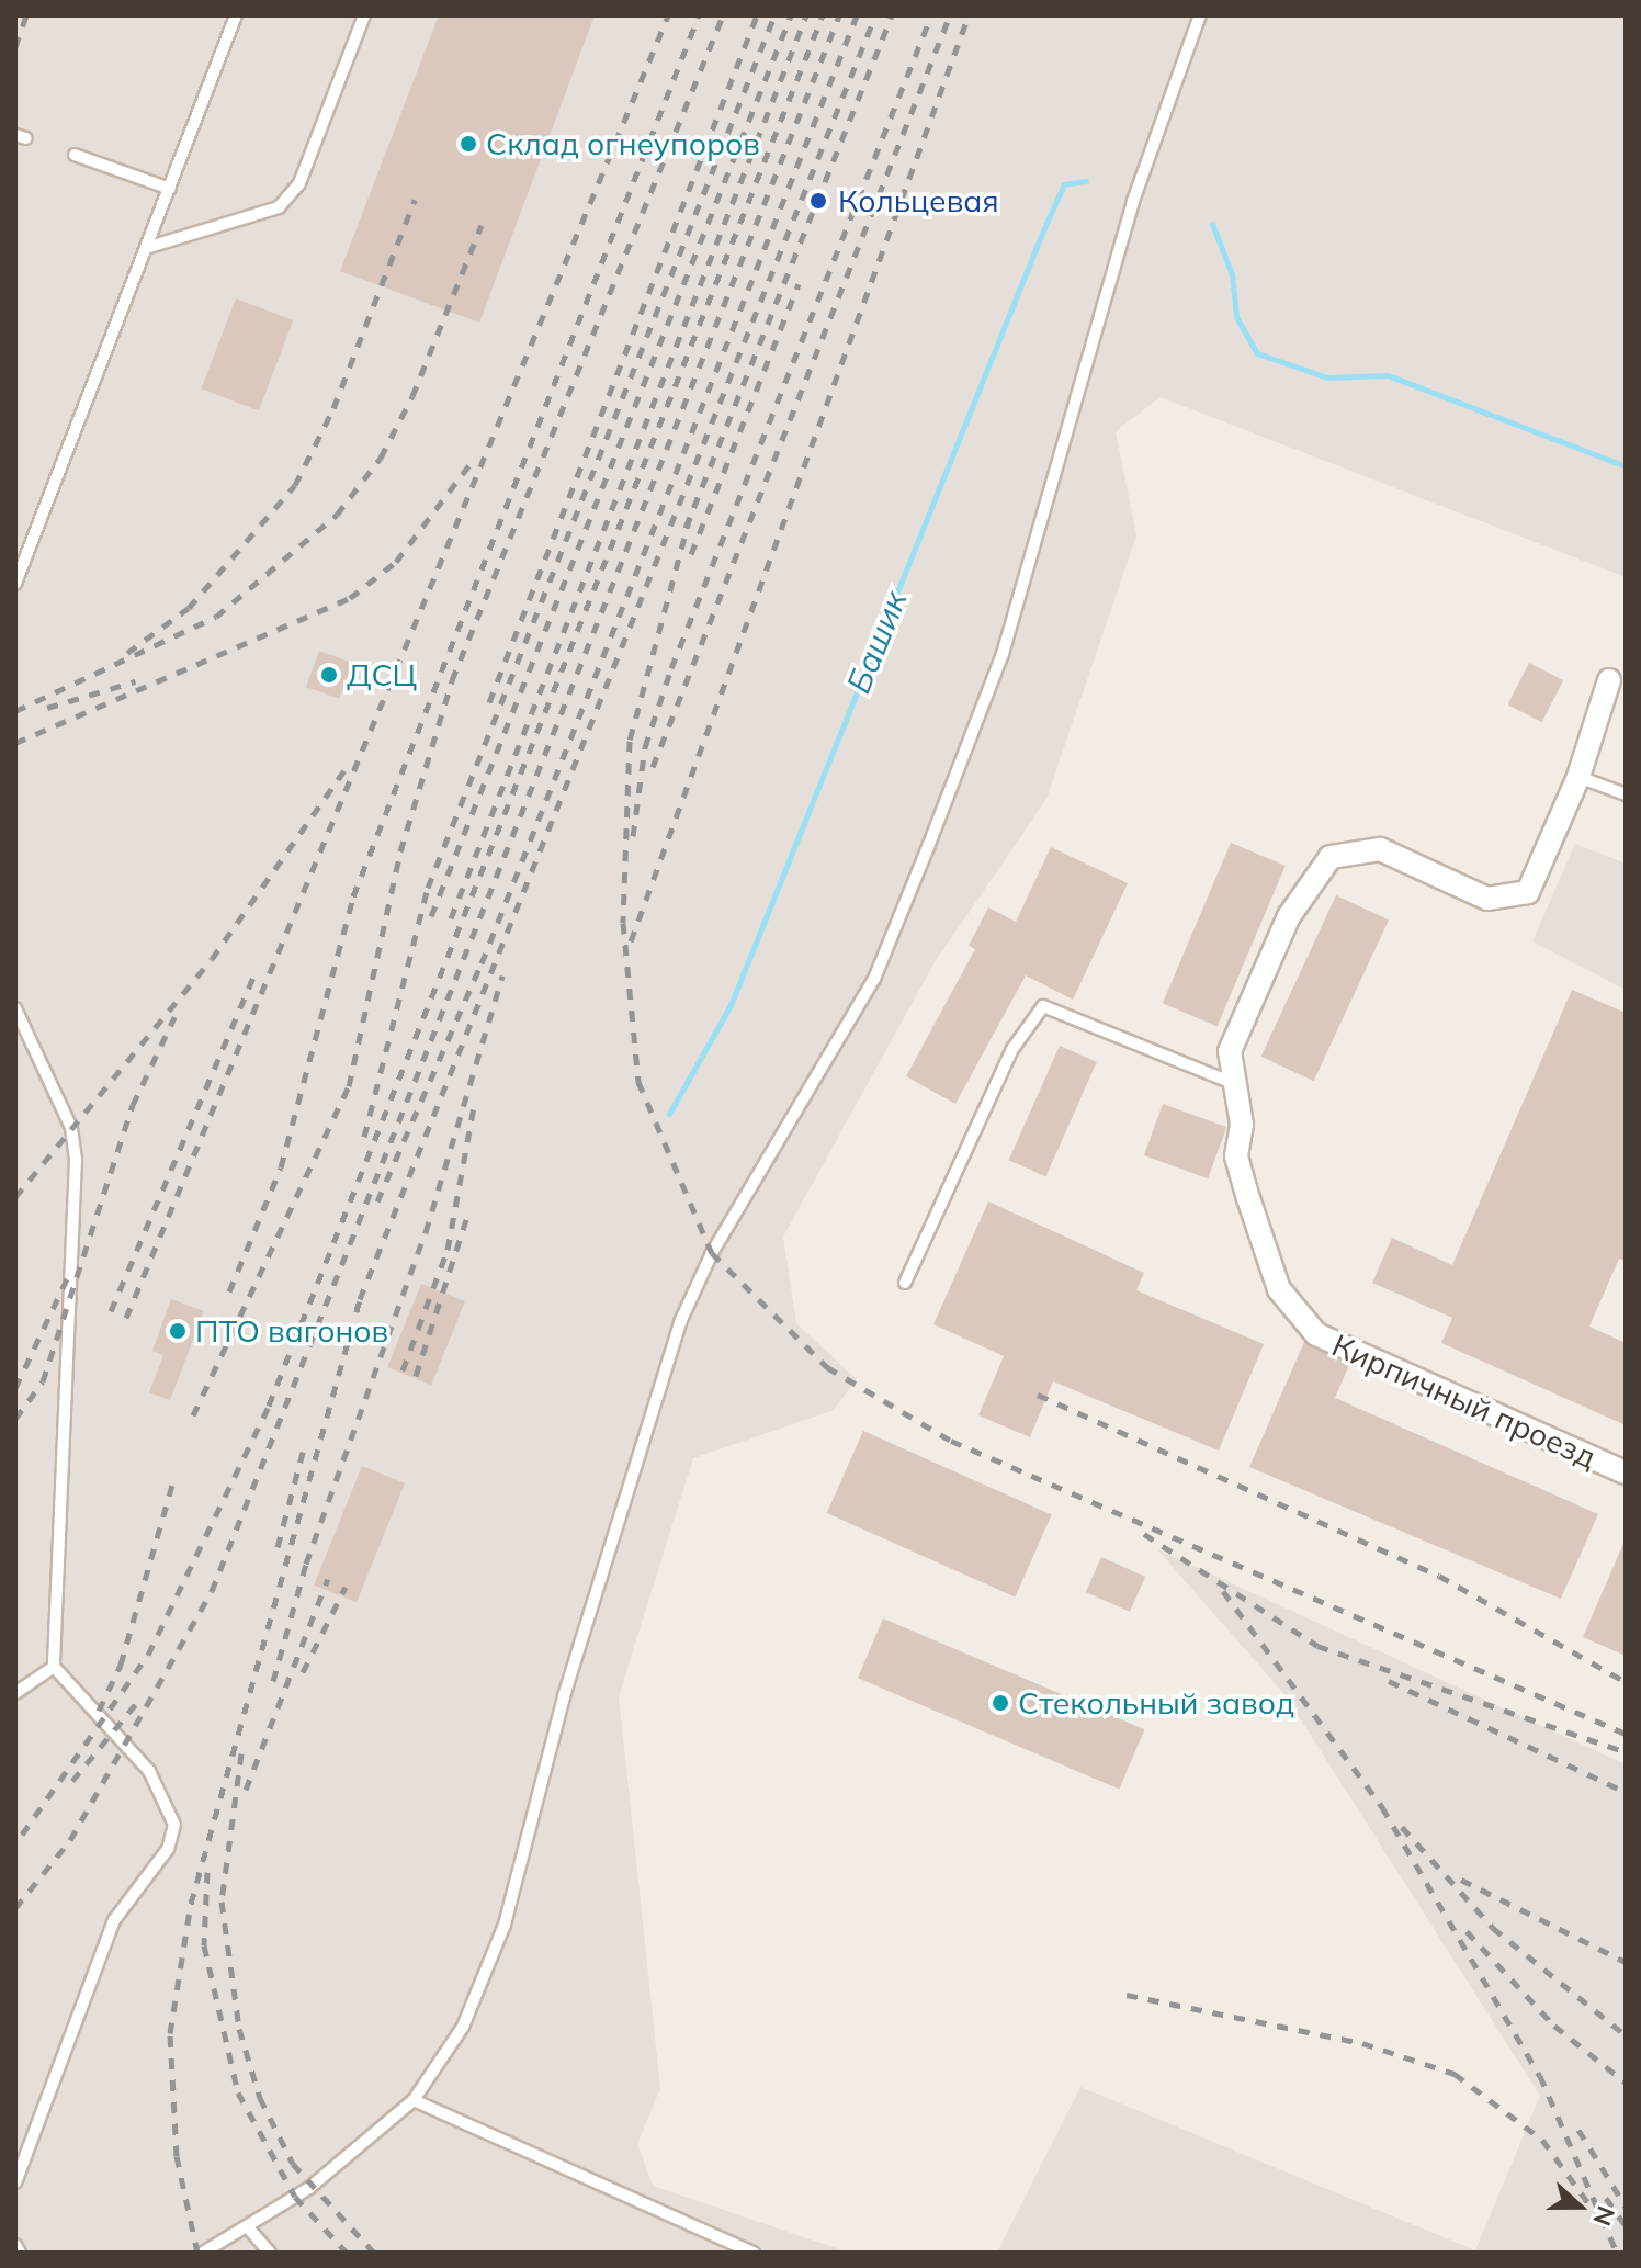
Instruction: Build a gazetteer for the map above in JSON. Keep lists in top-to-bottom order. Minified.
{"streets":{"street":["Кирпичный проезд"]},"water":["Башик"],"places":["Склад огнеупоров","Кольцевая","ДСЦ","ПТО вагонов","Стекольный завод"],"north":"right"}
